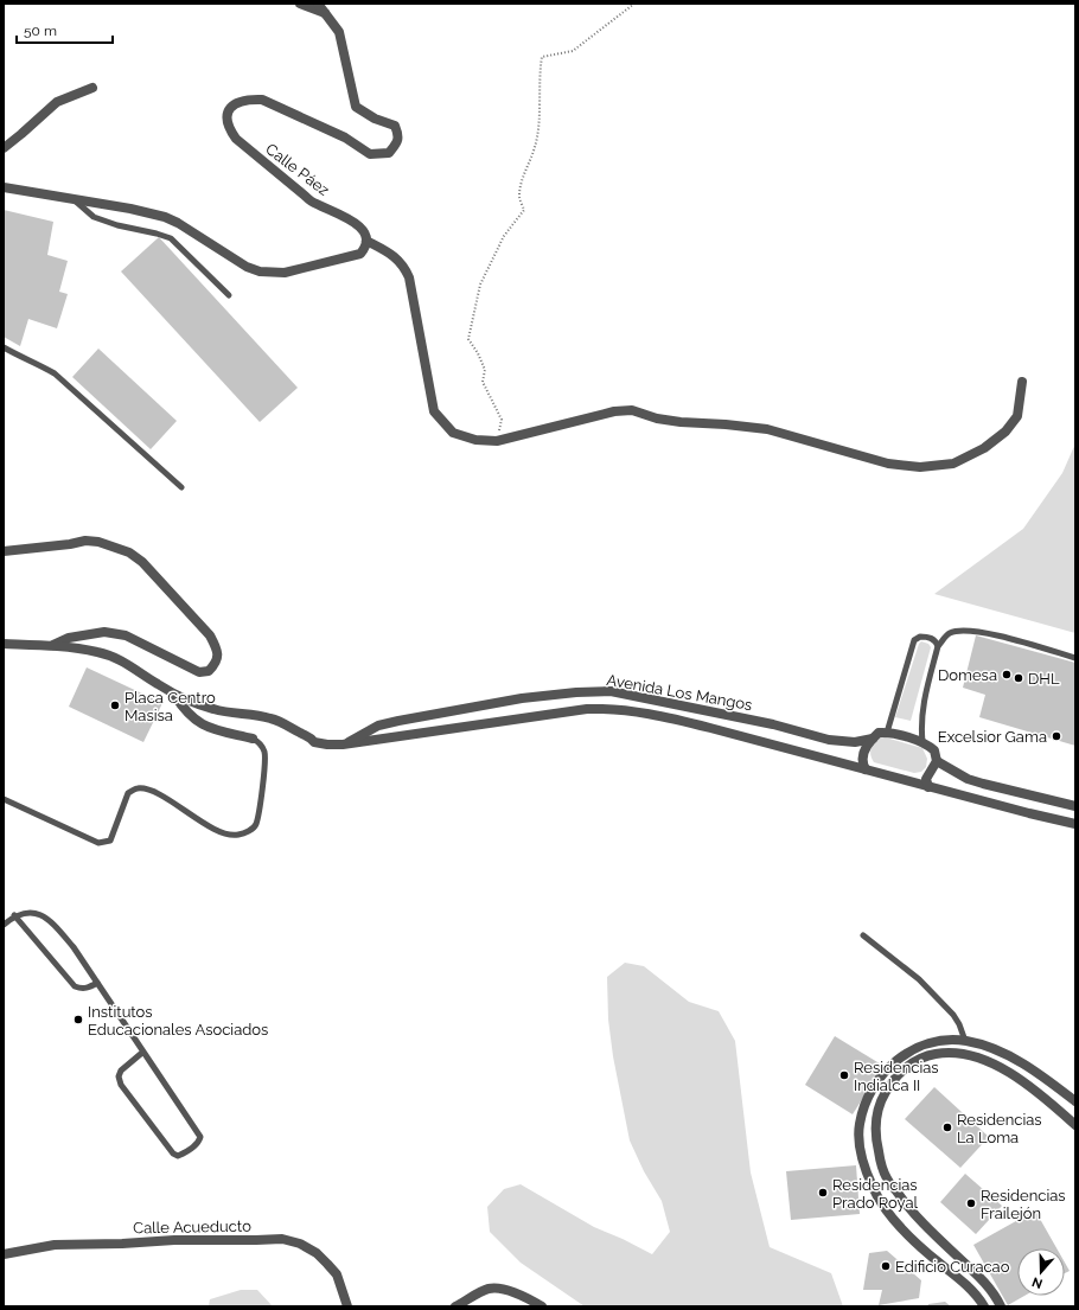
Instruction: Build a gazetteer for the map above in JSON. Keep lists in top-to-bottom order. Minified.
{"streets":{"street":["Calle Páez","Avenida Los Mangos","Calle Acueducto"]},"places":["Domesa","DHL","Placa Centro Masisa","Excelsior Gama","Institutos Educacionales Asociados","Residencias Indialca II","Residencias La Loma","Residencias Prado Royal","Residencias Frailejón","Edificio Curacao"],"scale_bar":"50 m","north":"bottom"}
